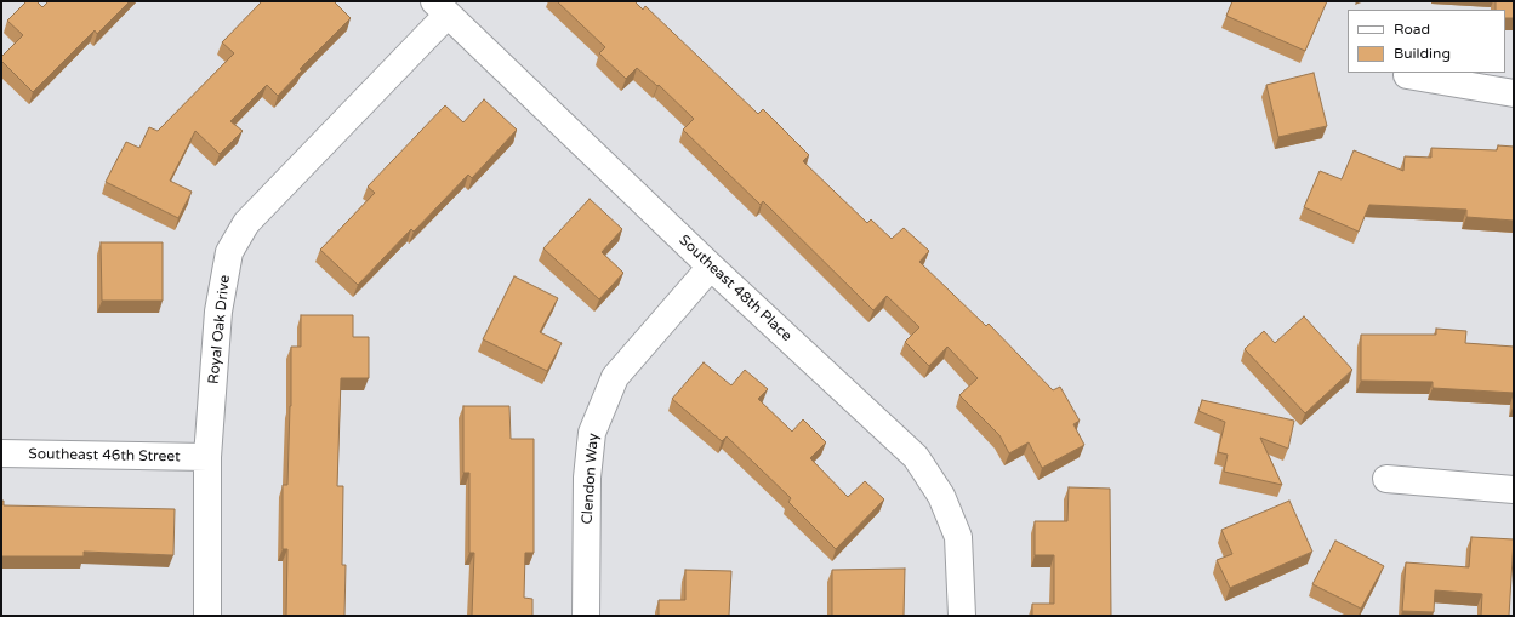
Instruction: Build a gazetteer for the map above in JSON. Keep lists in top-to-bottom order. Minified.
{"streets":{"street":["Southeast 48th Place","Royal Oak Drive","Southeast 46th Street","Clendon Way"]},"crossings":[["Southeast 48th Place","Royal Oak Drive"],["Southeast 48th Place","Clendon Way"],["Royal Oak Drive","Southeast 46th Street"]],"legend":["Road","Building"]}
